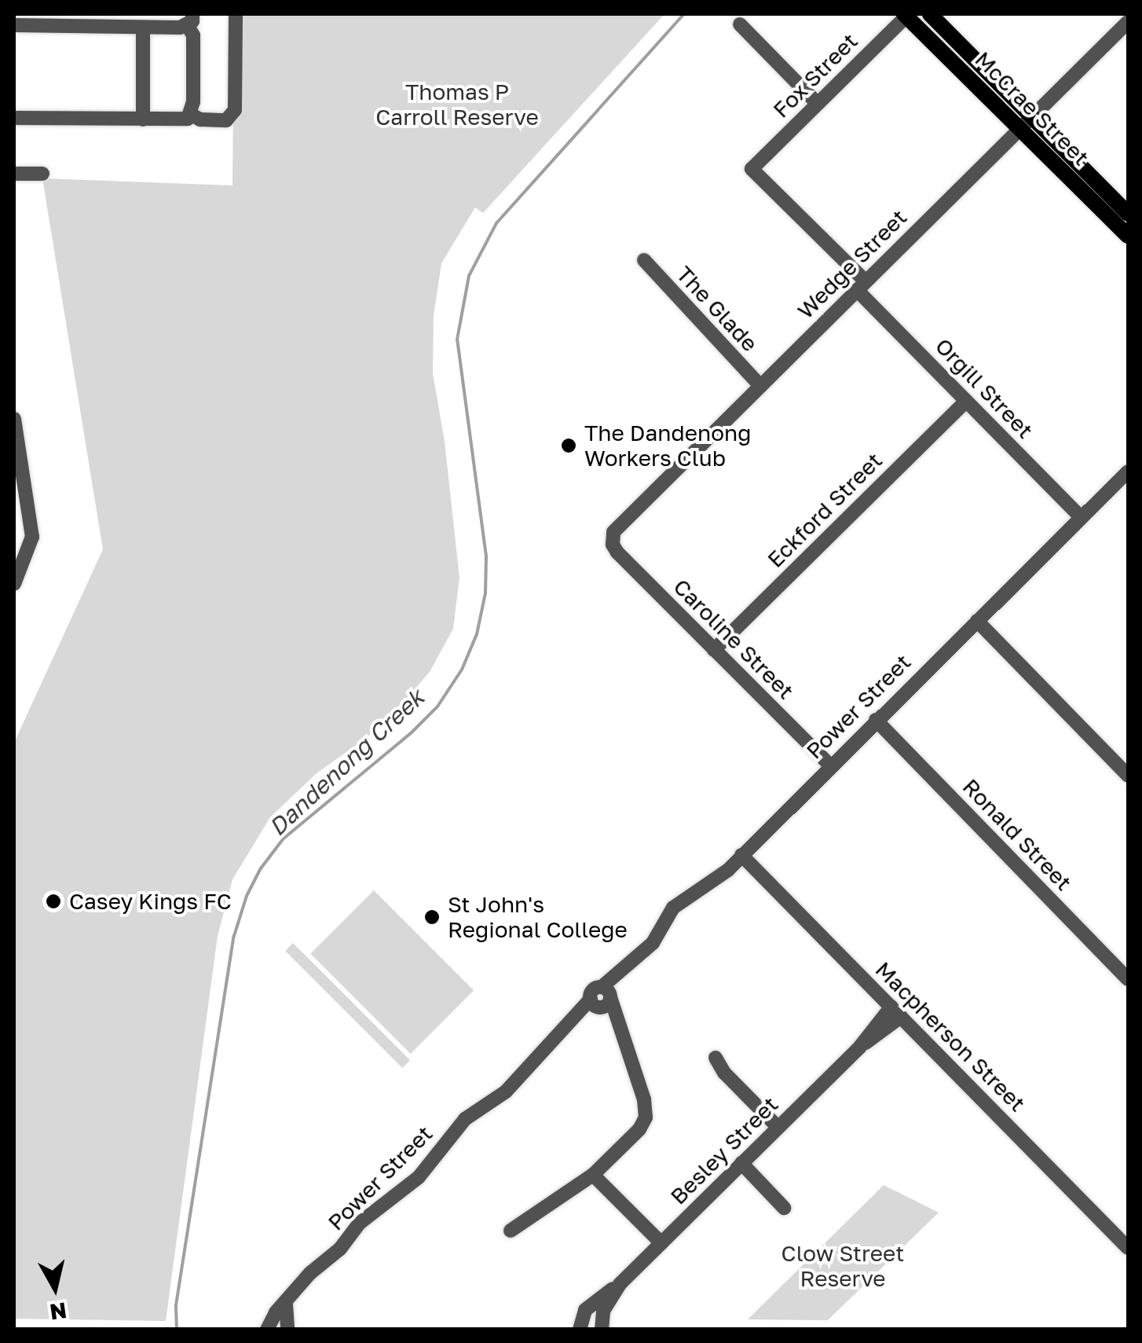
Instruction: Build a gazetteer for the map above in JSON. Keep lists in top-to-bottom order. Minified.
{"streets":{"main road":["McCrae Street"],"street":["Fox Street","Wedge Street","The Glade","Orgill Street","Eckford Street","Caroline Street","Power Street","Ronald Street","Macpherson Street","Besley Street"]},"crossings":[["Fox Street","McCrae Street"],["Fox Street","Orgill Street"],["McCrae Street","Wedge Street"],["Wedge Street","The Glade"],["Wedge Street","Orgill Street"],["Wedge Street","Caroline Street"],["Orgill Street","Eckford Street"],["Orgill Street","Power Street"],["Eckford Street","Caroline Street"],["Caroline Street","Power Street"],["Power Street","Ronald Street"],["Power Street","Macpherson Street"],["Macpherson Street","Besley Street"]],"water":["Dandenong Creek"],"parks":["Thomas P Carroll Reserve","Clow Street Reserve"],"places":["The Dandenong Workers Club","Casey Kings FC","St John's Regional College"],"north":"bottom"}
